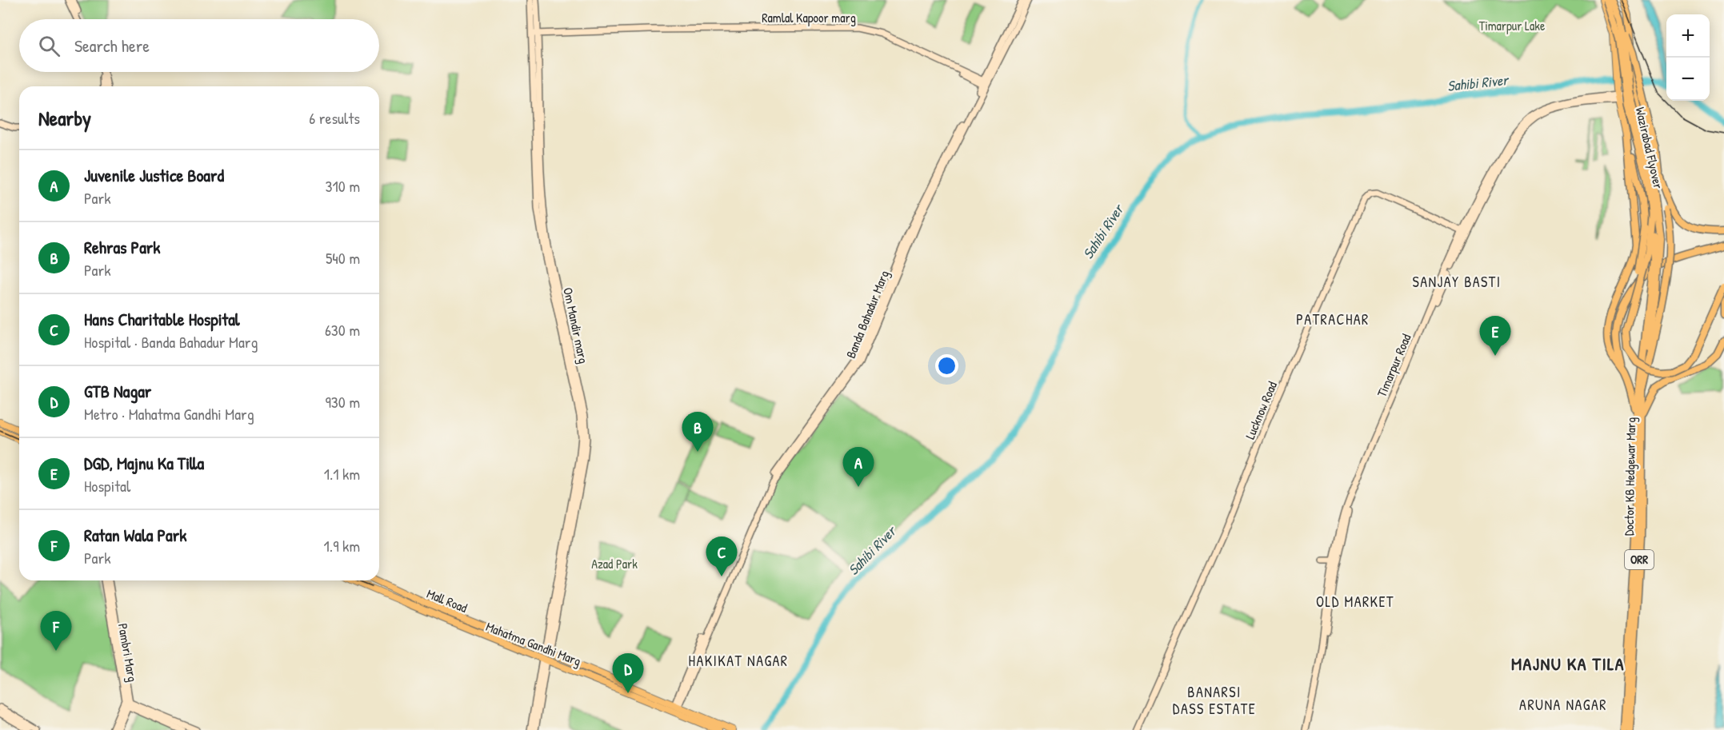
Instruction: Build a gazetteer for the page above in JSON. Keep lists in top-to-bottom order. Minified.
{"streets":{"highway":["Wazirabad Flyover","Doctor KB Hedgewar Marg","ORR"],"main road":["Mall Road","Mahatma Gandhi Marg"],"street":["Ramlal Kapoor marg","Banda Bahadur Marg","Om Mandir marg","Timarpur Road","Lucknow Road","Pambri Marg"]},"crossings":[["Ramlal Kapoor marg","Banda Bahadur Marg"],["Ramlal Kapoor marg","Om Mandir marg"],["Wazirabad Flyover","Doctor KB Hedgewar Marg"],["Wazirabad Flyover","ORR"],["Banda Bahadur Marg","Mall Road"],["Om Mandir marg","Mall Road"],["Timarpur Road","Lucknow Road"],["Timarpur Road","ORR"],["Doctor KB Hedgewar Marg","ORR"]],"districts":["SANJAY BASTI","PATRACHAR","OLD MARKET","HAKIKAT NAGAR","MAJNU KA TILA","BANARSI DASS ESTATE","ARUNA NAGAR"],"water":["Sahibi River"],"parks":["Timarpur Lake","Azad Park"],"page":{"map_buttons":["+","−"],"search":"Search here","heading":["Nearby","6 results"],"list":[{"mark":"A","name":"Juvenile Justice Board","note":"Park","value":"310 m"},{"mark":"B","name":"Rehras Park","note":"Park","value":"540 m"},{"mark":"C","name":"Hans Charitable Hospital","note":"Hospital · Banda Bahadur Marg","value":"630 m"},{"mark":"D","name":"GTB Nagar","note":"Metro · Mahatma Gandhi Marg","value":"930 m"},{"mark":"E","name":"DGD, Majnu Ka Tilla","note":"Hospital","value":"1.1 km"},{"mark":"F","name":"Ratan Wala Park","note":"Park","value":"1.9 km"}],"pins":["E","B","A","C","F","D"]}}
